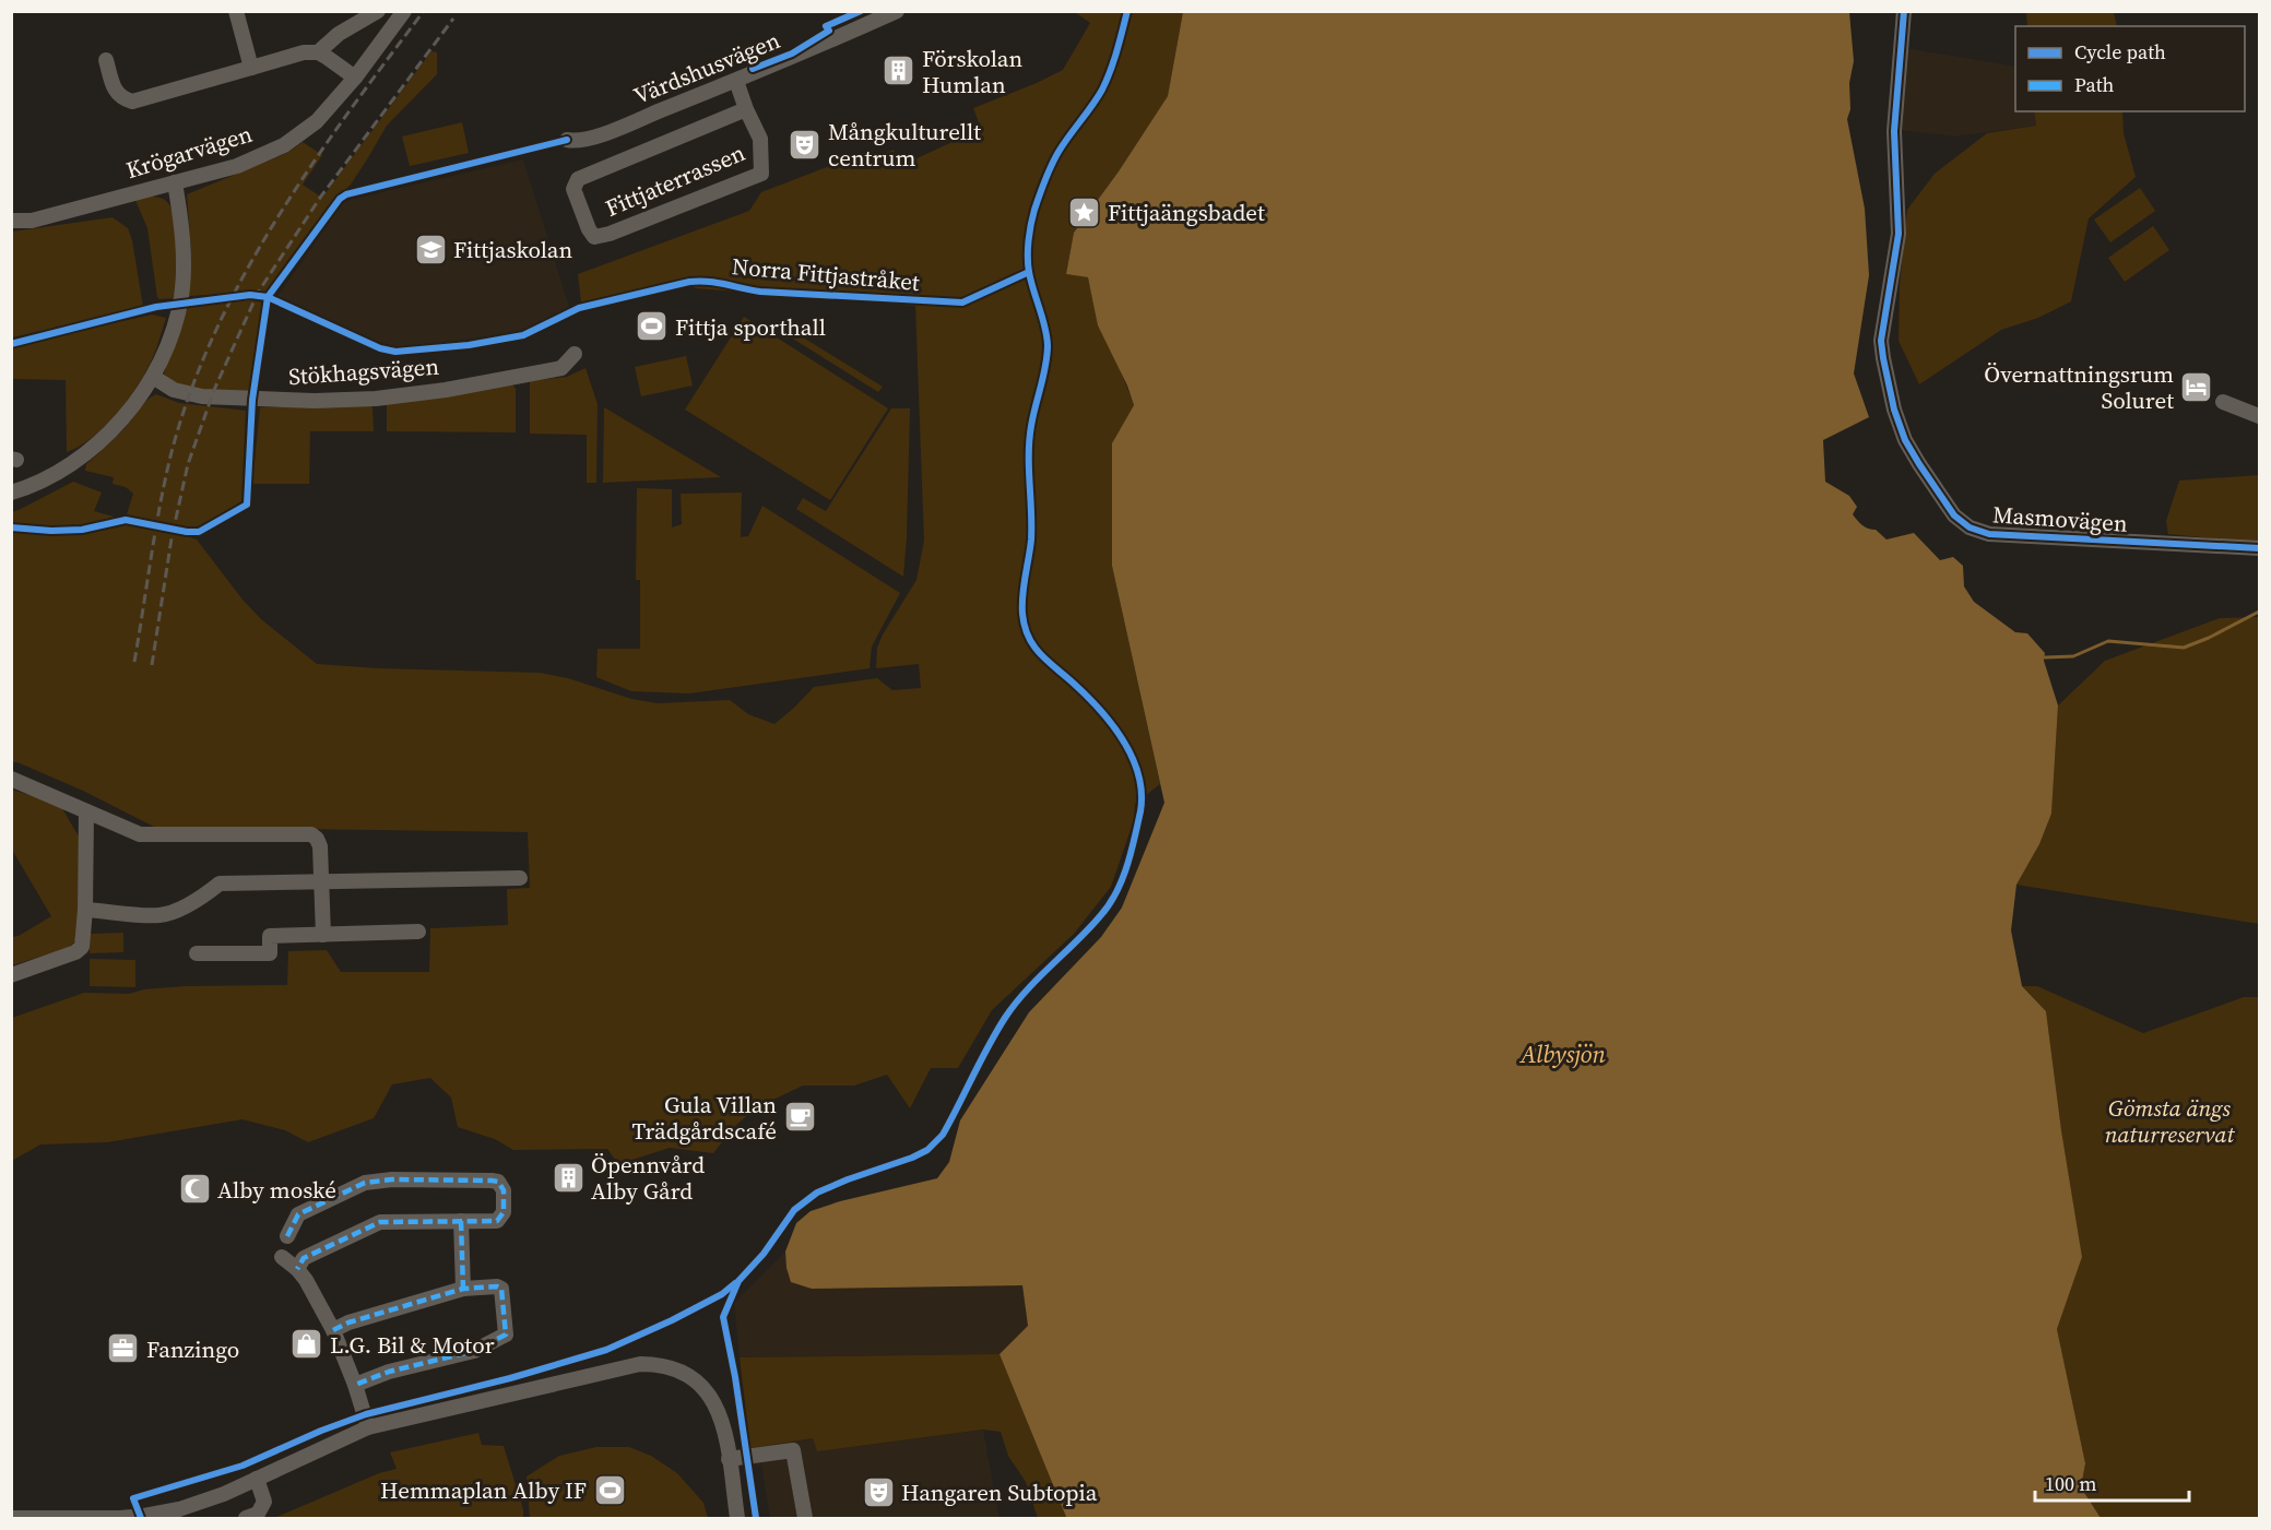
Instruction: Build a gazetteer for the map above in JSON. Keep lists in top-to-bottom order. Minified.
{"streets":{"street":["Värdshusvägen","Krögarvägen","Fittjaterrassen","Stökhagsvägen","Masmovägen"],"cycle path":["Norra Fittjastråket"]},"crossings":[["Värdshusvägen","Fittjaterrassen"]],"water":["Albysjön"],"parks":["Gömsta ängs naturreservat"],"places":{"building":["Förskolan Humlan","Öpennvård Alby Gård"],"theatre":["Mångkulturellt centrum","Hangaren Subtopia"],"place":["Fittjaängsbadet"],"school or university":["Fittjaskolan"],"sports":["Fittja sporthall","Hemmaplan Alby IF"],"hotel":["Övernattningsrum Soluret"],"cafe":["Gula Villan Trädgårdscafé"],"mosque":["Alby moské"],"shop":["L.G. Bil & Motor"],"office":["Fanzingo"]},"legend":["Cycle path","Path"],"scale_bar":"100 m"}
